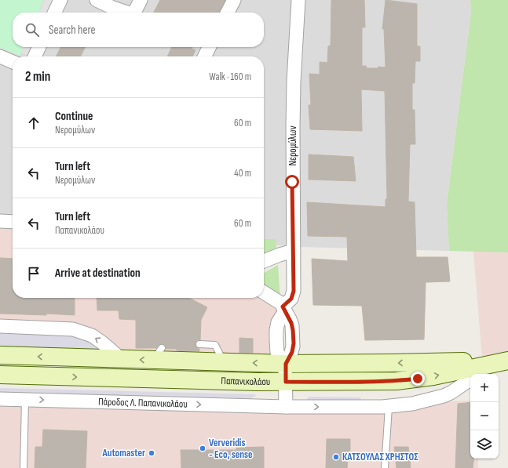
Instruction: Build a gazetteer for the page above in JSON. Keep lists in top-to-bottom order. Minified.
{"streets":{"main road":["Παπανικολάου"],"street":["Νερομύλων","Πάροδος Λ. Παπανικολάου"]},"crossings":[["Νερομύλων","Παπανικολάου"]],"one_way":["Πάροδος Λ. Παπανικολάου"],"places":["Ververidis - Eco, sense","Automaster","ΚΑΤΣΟΥΛΑΣ ΧΡΗΣΤΟΣ"],"page":{"search":"Search here","heading":["2 min","Walk · 160 m"],"list":[["Continue","Νερομύλων","60 m"],["Turn left","Νερομύλων","40 m"],["Turn left","Παπανικολάου","60 m"],"Arrive at destination"],"map_buttons":["+","−"]}}
